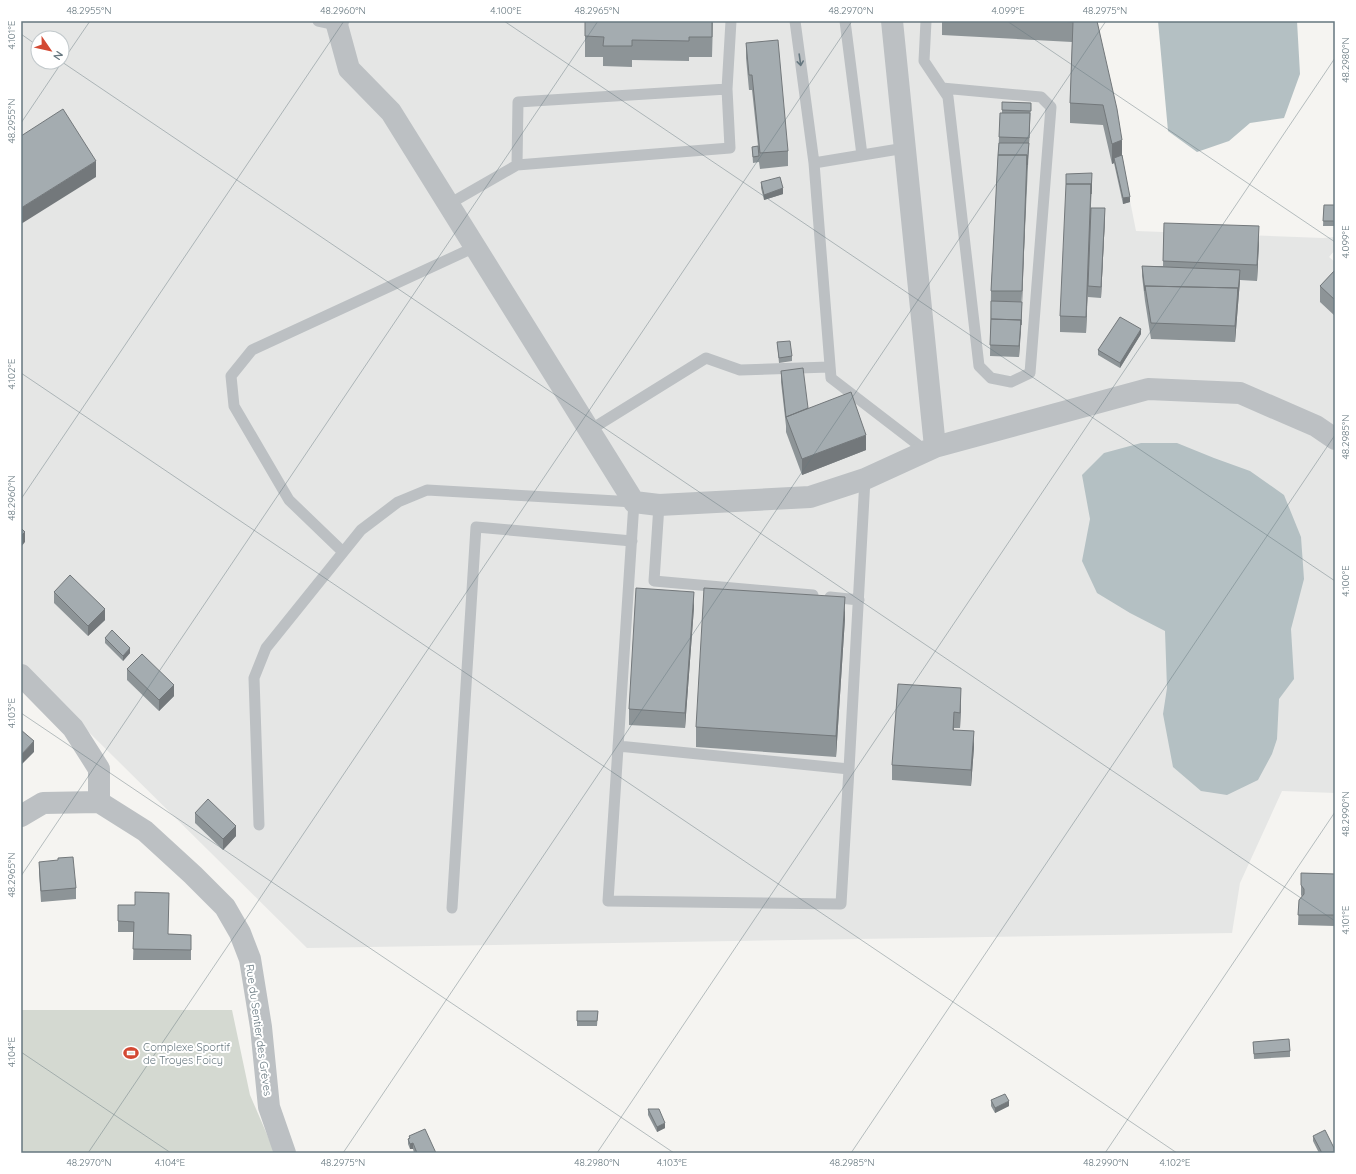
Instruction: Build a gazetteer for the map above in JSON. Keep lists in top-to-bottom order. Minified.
{"streets":{"street":["Rue du Sentier des Grèves"]},"places":{"sports":["Complexe Sportif de Troyes Foicy"]},"north":"bottom right","coordinates":["48.2955°N","48.2960°N","4.100°E","48.2965°N","48.2970°N","4.099°E","48.2975°N","4.101°E","48.2980°N","4.102°E","48.2985°N","4.103°E","48.2990°N","4.104°E"]}
